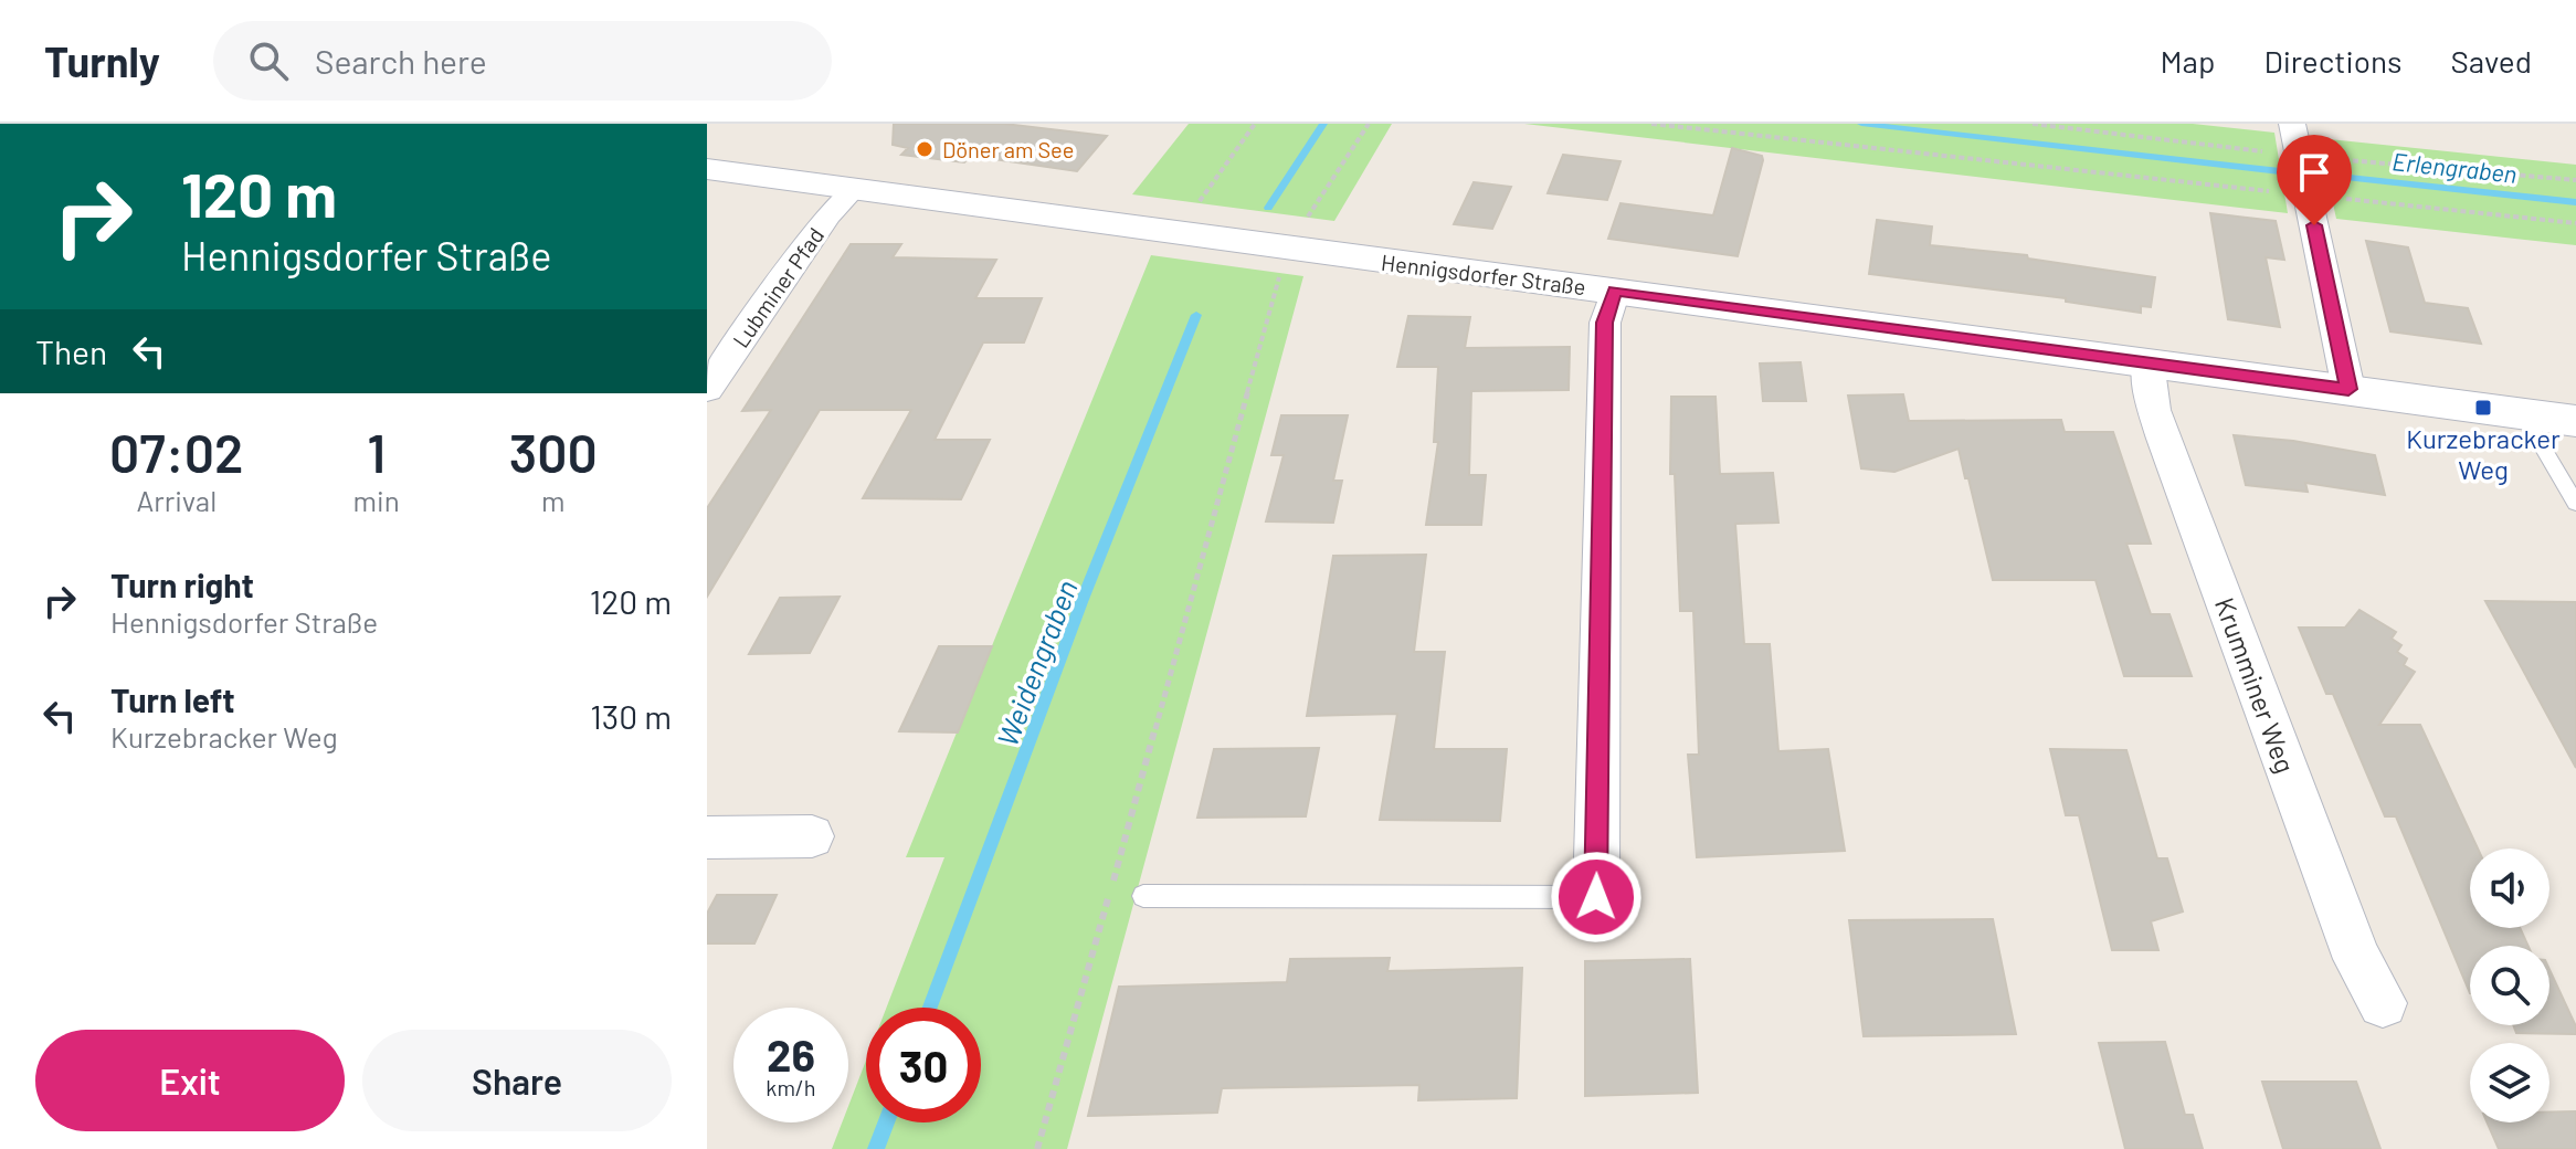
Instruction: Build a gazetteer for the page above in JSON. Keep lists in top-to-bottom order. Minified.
{"streets":{"main road":["Hennigsdorfer Straße"],"street":["Lubminer Pfad","Krumminer Weg"]},"crossings":[["Hennigsdorfer Straße","Lubminer Pfad"],["Hennigsdorfer Straße","Krumminer Weg"]],"water":["Erlengraben","Weidengraben"],"places":{"other":["Döner am See"],"transit":["Kurzebracker Weg"]},"page":{"header":"Turnly","search":"Search here","nav":["Map","Directions","Saved"],"turn":["120 m","Hennigsdorfer Straße"],"then":"Then","eta":["07:02","Arrival","1","min","300","m"],"list":[{"name":"Turn right","note":"Hennigsdorfer Straße","value":"120 m"},{"name":"Turn left","note":"Kurzebracker Weg","value":"130 m"}],"speed":"26 km/h","limit":"30","buttons":["Exit","Share"]}}
